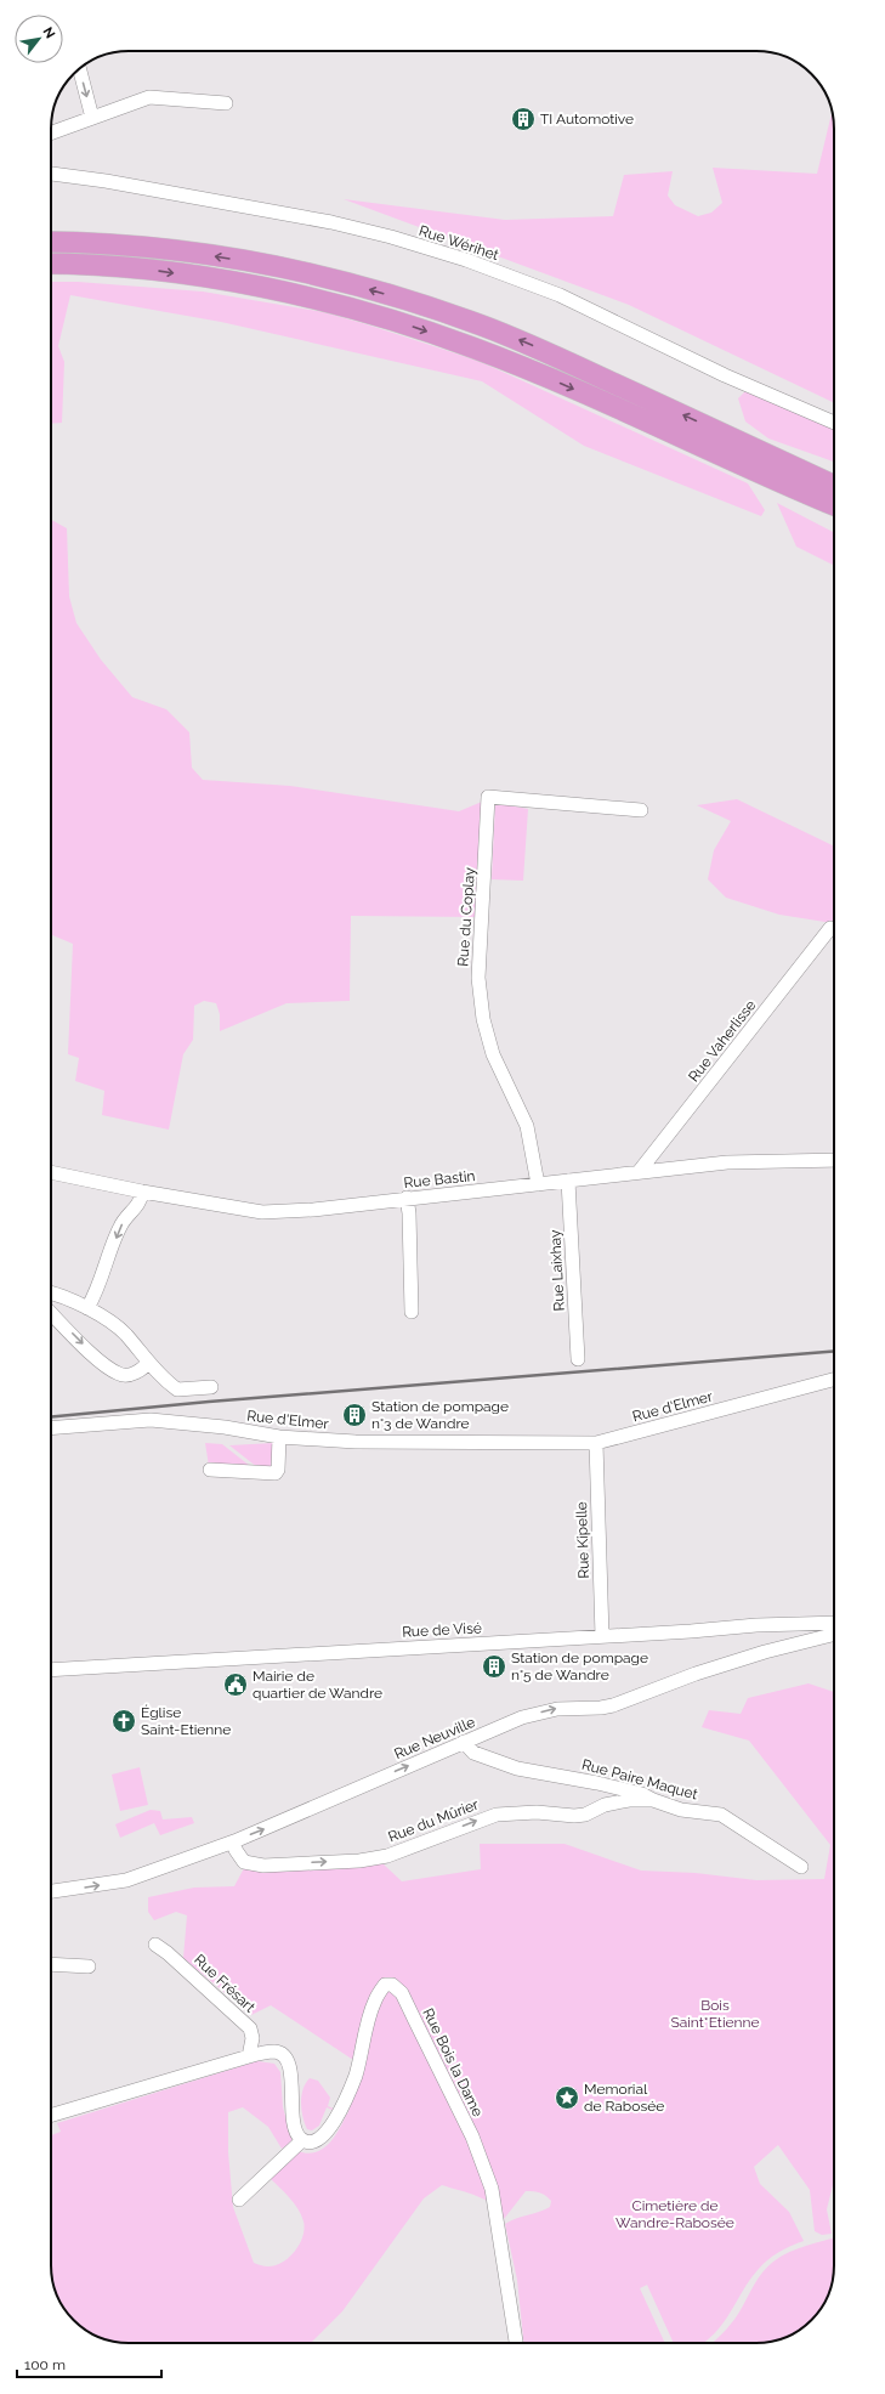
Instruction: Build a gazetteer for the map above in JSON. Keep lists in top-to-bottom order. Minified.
{"streets":{"street":["Rue Wérihet","Rue du Coplay","Rue Vaherlisse","Rue Bastin","Rue Laixhay","Rue d'Elmer","Rue Kipelle","Rue de Visé","Rue Neuville","Rue Paire Maquet","Rue du Mûrier","Rue Frésart","Rue Bois la Dame"]},"crossings":[["Rue du Coplay","Rue Bastin"],["Rue Vaherlisse","Rue Bastin"],["Rue Bastin","Rue Laixhay"],["Rue d'Elmer","Rue Kipelle"],["Rue Kipelle","Rue de Visé"],["Rue Neuville","Rue Paire Maquet"],["Rue Neuville","Rue du Mûrier"],["Rue Paire Maquet","Rue du Mûrier"]],"one_way":["Rue Neuville","Rue du Mûrier"],"parks":["Bois Saint*Etienne","Cimetière de Wandre-Rabosée"],"places":{"building":["TI Automotive","Station de pompage n°3 de Wandre","Station de pompage n°5 de Wandre"],"public building":["Mairie de quartier de Wandre"],"church":["Église Saint-Etienne"],"place":["Memorial de Rabosée"]},"scale_bar":"100 m","north":"top right"}
